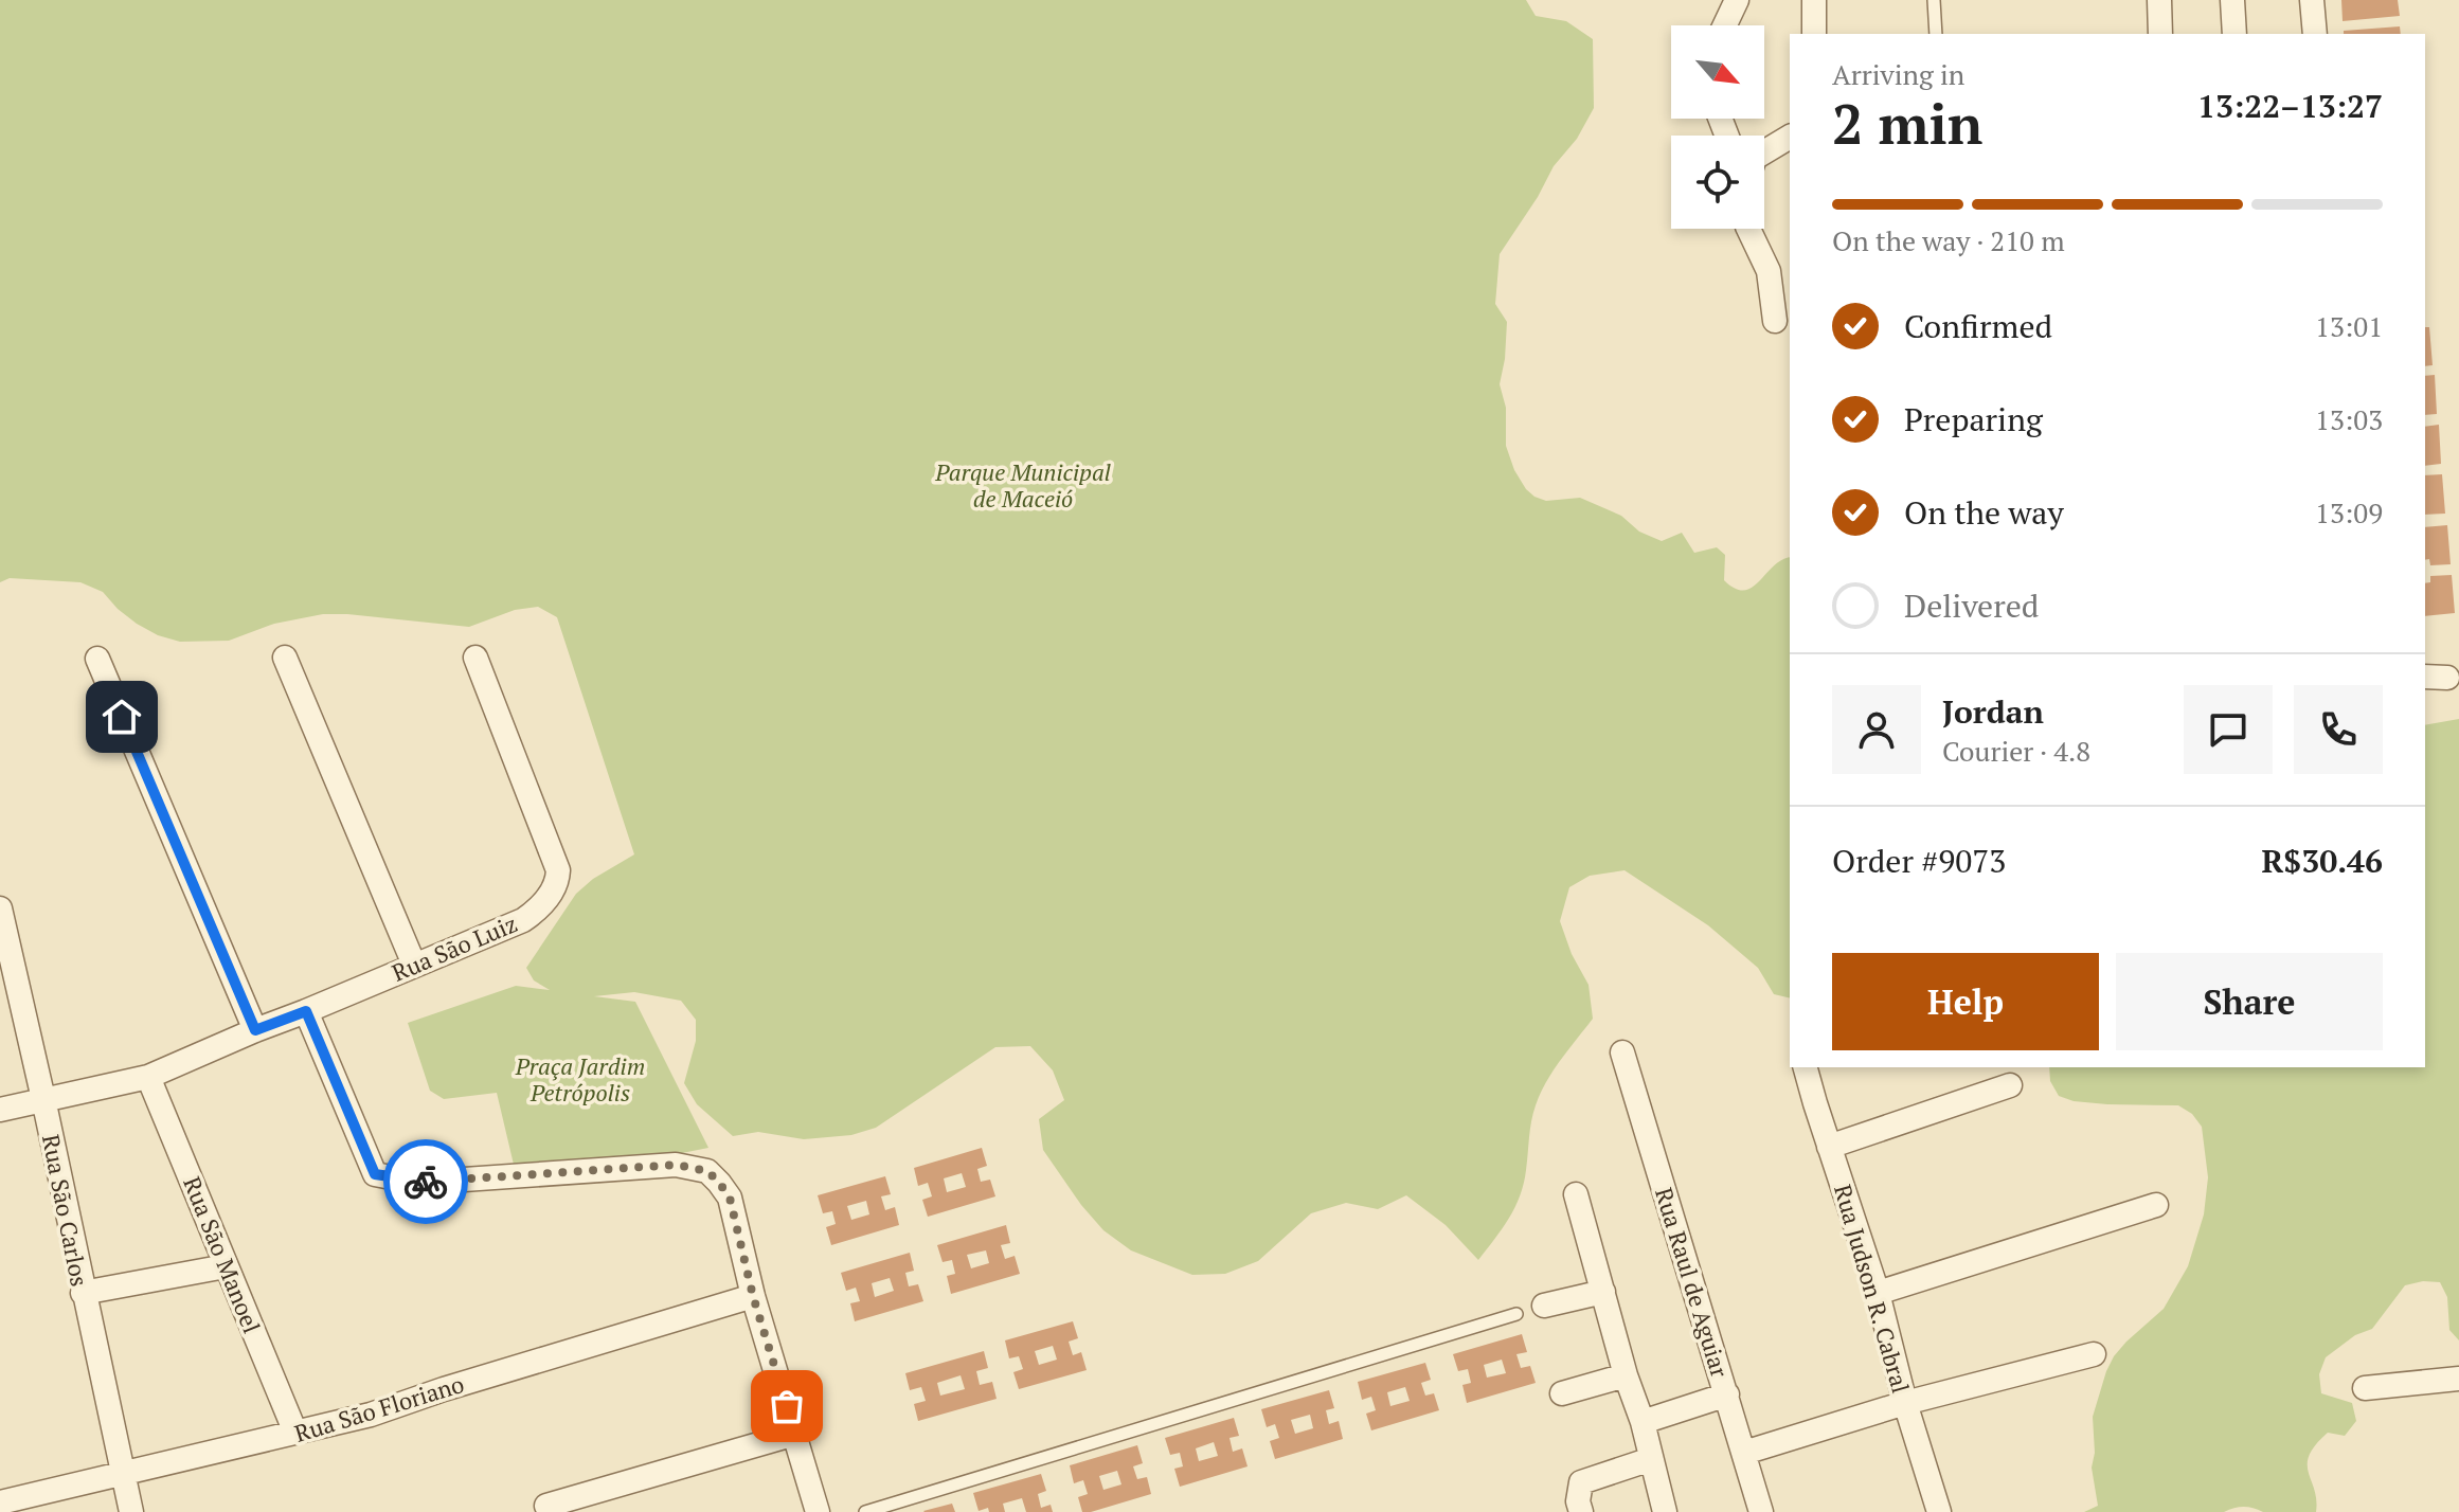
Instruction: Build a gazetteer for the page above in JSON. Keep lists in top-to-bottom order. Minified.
{"streets":{"street":["Rua São Luiz","Rua São Carlos","Rua São Manoel","Rua Raul de Aguiar","Rua Judson R. Cabral","Rua São Floriano"]},"crossings":[["Rua São Luiz","Rua São Carlos"],["Rua São Luiz","Rua São Manoel"],["Rua São Carlos","Rua São Floriano"],["Rua São Manoel","Rua São Floriano"]],"parks":["Parque Municipal de Maceió","Praça Jardim Petrópolis"],"north":"bottom right","page":{"heading":["2 min","Arriving in","13:22–13:27"],"panel":["Jordan","Courier · 4.8","Order #9073","R$30.46"],"bar":"On the way · 210 m","list":[["Confirmed","13:01"],["Preparing","13:03"],["On the way","13:09"],"Delivered"],"buttons":["Help","Share"]}}
